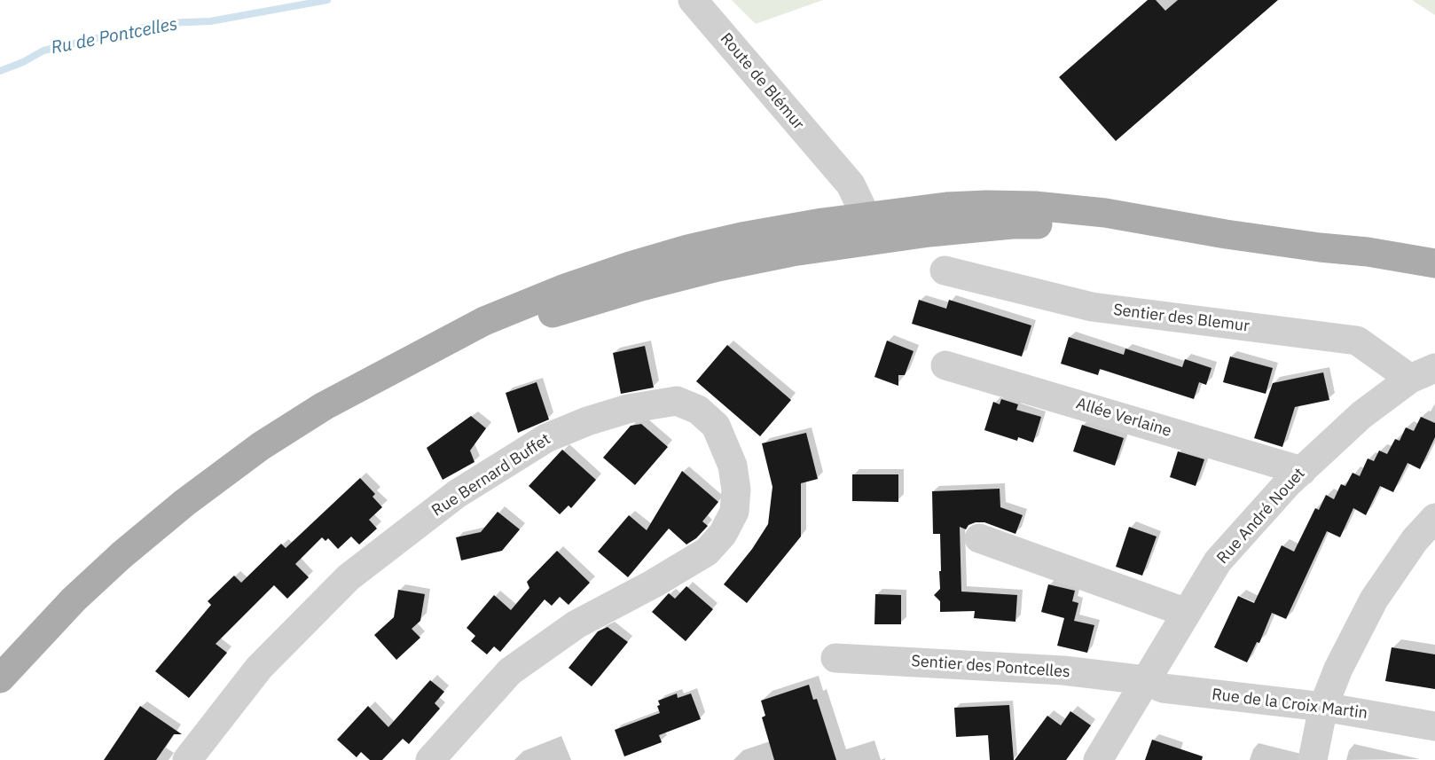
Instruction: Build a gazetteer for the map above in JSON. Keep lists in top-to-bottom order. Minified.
{"streets":{"street":["Route de Blémur","Sentier des Blemur","Allée Verlaine","Rue Bernard Buffet","Rue André Nouet","Sentier des Pontcelles","Rue de la Croix Martin"]},"crossings":[["Sentier des Blemur","Rue André Nouet"],["Allée Verlaine","Rue André Nouet"],["Rue André Nouet","Sentier des Pontcelles"],["Rue André Nouet","Rue de la Croix Martin"],["Sentier des Pontcelles","Rue de la Croix Martin"]],"water":["Ru de Pontcelles"]}
